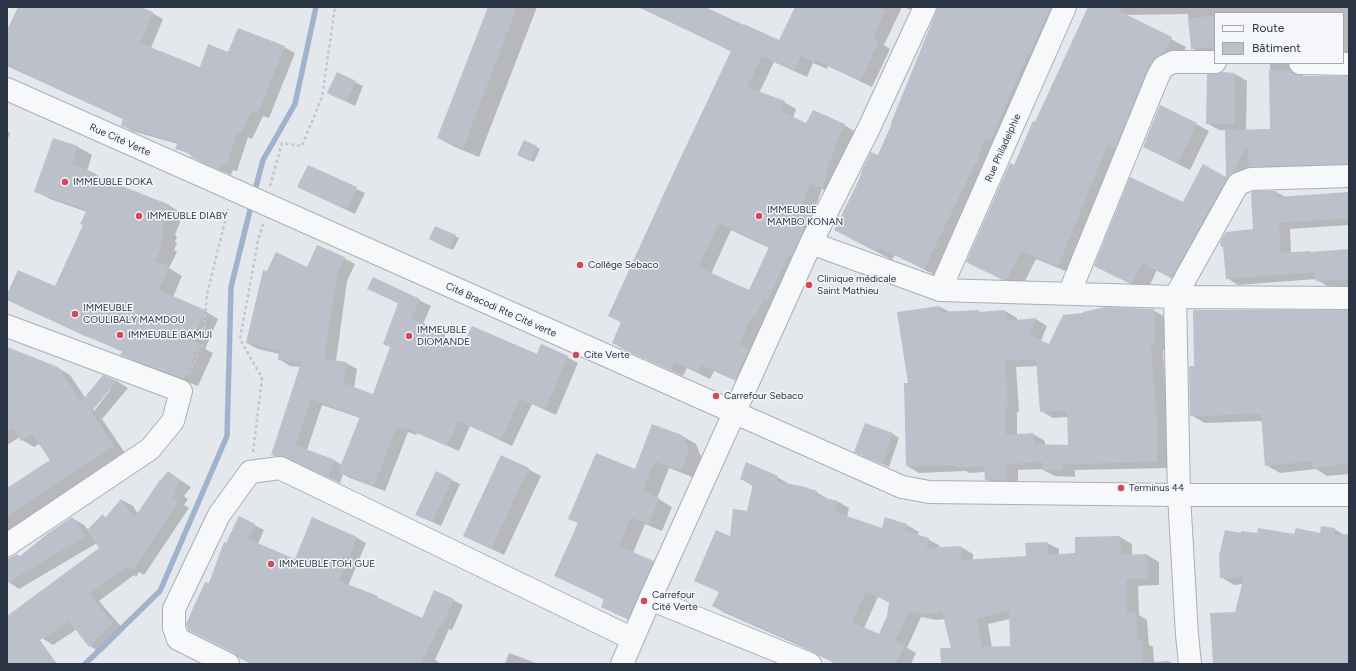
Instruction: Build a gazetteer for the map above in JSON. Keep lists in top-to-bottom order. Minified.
{"streets":{"street":["Rue Cité Verte","Rue Philadelphie","Cité Bracodi Rte Cité verte"]},"crossings":[["Rue Cité Verte","Cité Bracodi Rte Cité verte"]],"places":["IMMEUBLE DOKA","IMMEUBLE DIABY","IMMEUBLE MAMBO KONAN","Collège Sebaco","Clinique médicale Saint Mathieu","IMMEUBLE COULIBALY MAMDOU","IMMEUBLE BAMIJI","IMMEUBLE DIOMANDE","Cite Verte","Carrefour Sebaco","Terminus 44","IMMEUBLE TOH GUE","Carrefour Cité Verte"],"legend":["Route","Bâtiment"]}
